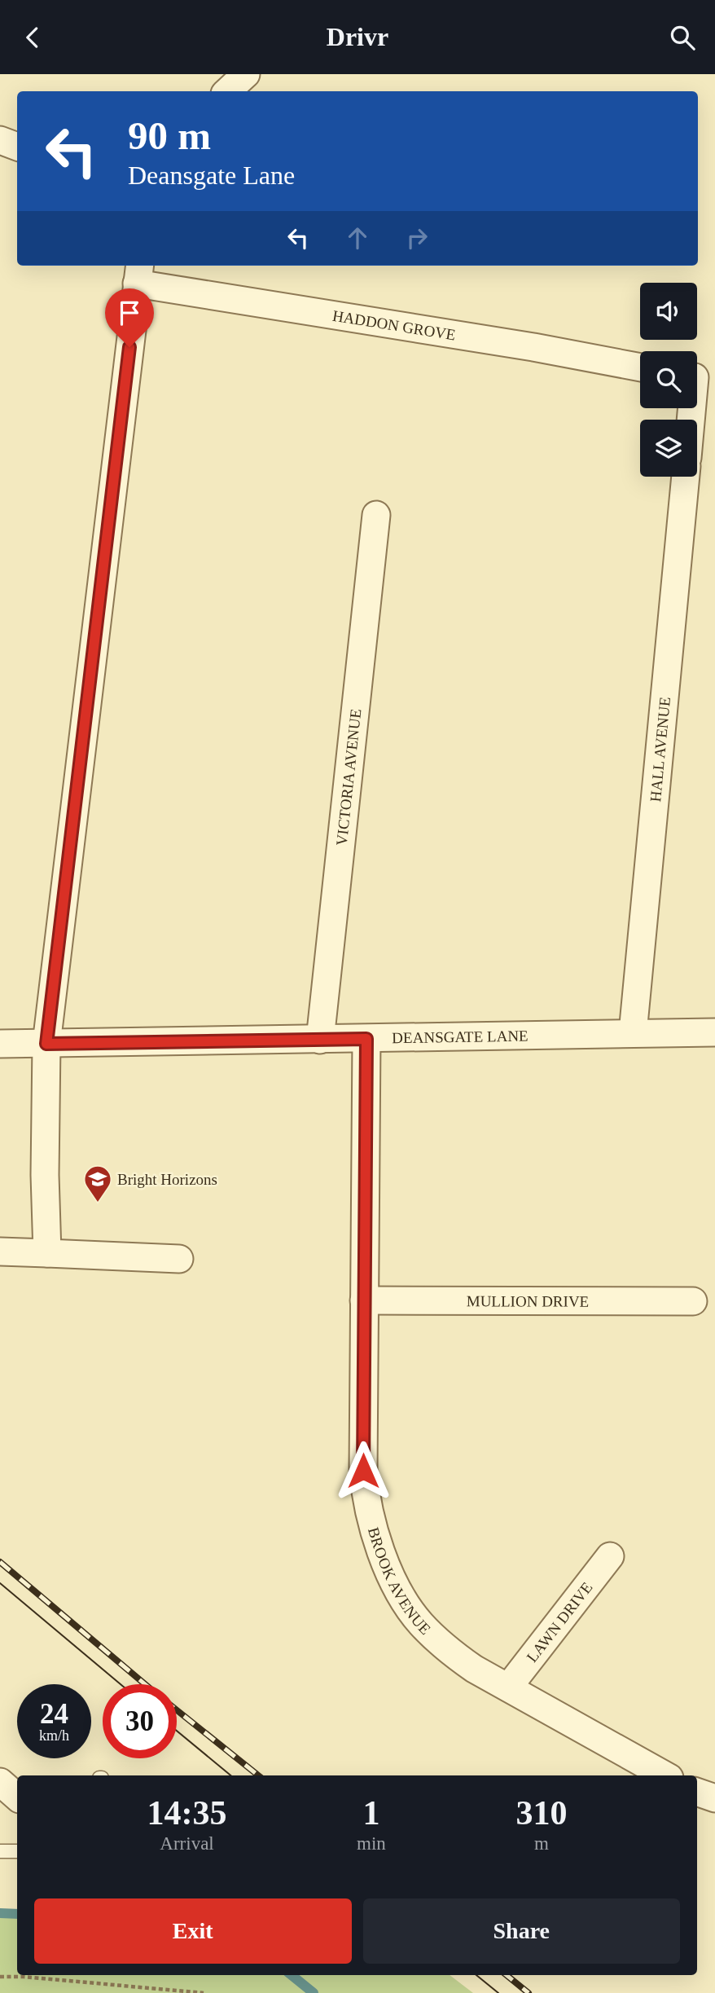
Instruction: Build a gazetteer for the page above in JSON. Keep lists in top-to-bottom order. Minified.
{"streets":{"street":["HADDON GROVE","HALL AVENUE","VICTORIA AVENUE","DEANSGATE LANE","MULLION DRIVE","BROOK AVENUE","LAWN DRIVE"]},"crossings":[["HALL AVENUE","DEANSGATE LANE"],["VICTORIA AVENUE","DEANSGATE LANE"],["DEANSGATE LANE","BROOK AVENUE"],["MULLION DRIVE","BROOK AVENUE"],["BROOK AVENUE","LAWN DRIVE"]],"places":{"school or university":["Bright Horizons"]},"page":{"header":"Drivr","turn":["90 m","Deansgate Lane"],"speed":"24 km/h","limit":"30","eta":["14:35","Arrival","1","min","310","m"],"buttons":["Exit","Share"]}}
